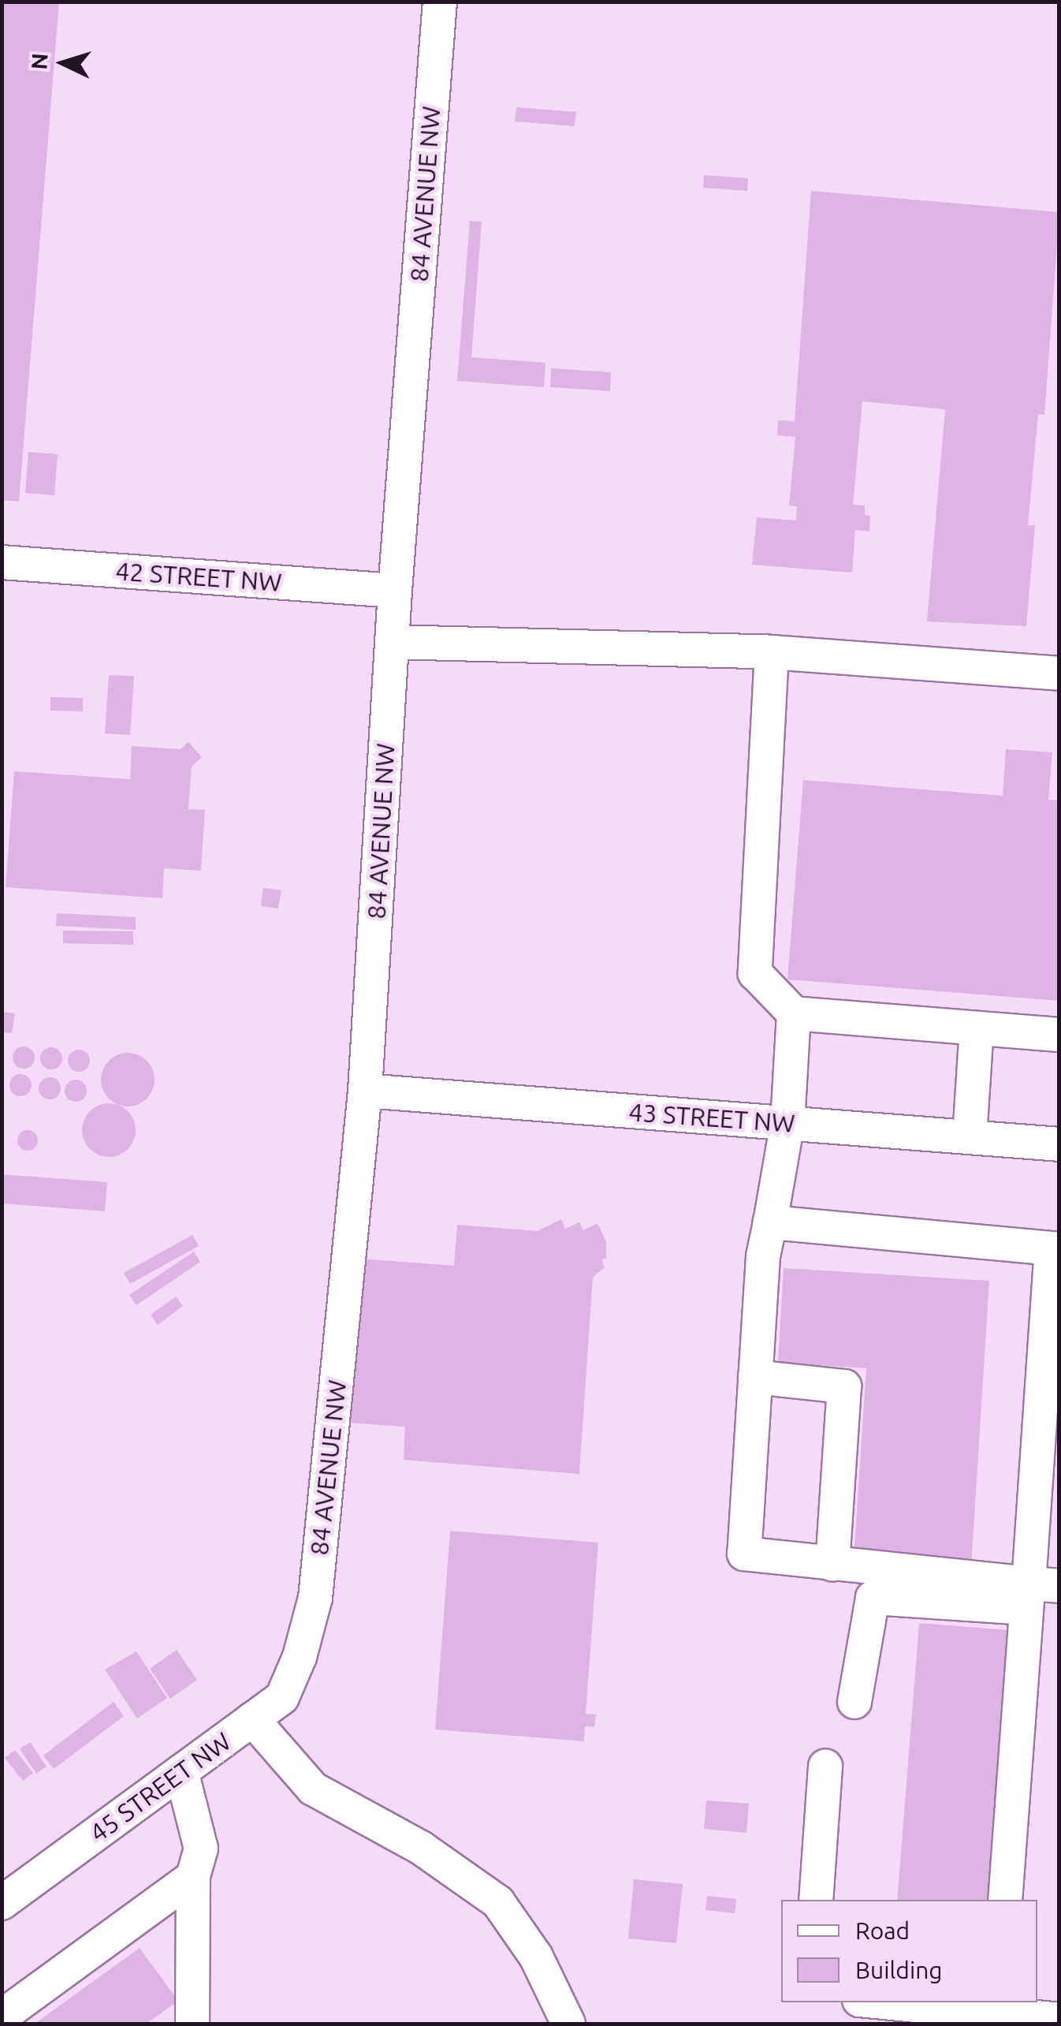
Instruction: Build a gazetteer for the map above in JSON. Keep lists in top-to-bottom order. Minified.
{"streets":{"street":["84 AVENUE NW","42 STREET NW","43 STREET NW","45 STREET NW"]},"crossings":[["84 AVENUE NW","42 STREET NW"],["84 AVENUE NW","43 STREET NW"],["84 AVENUE NW","45 STREET NW"]],"legend":["Road","Building"],"north":"left"}
